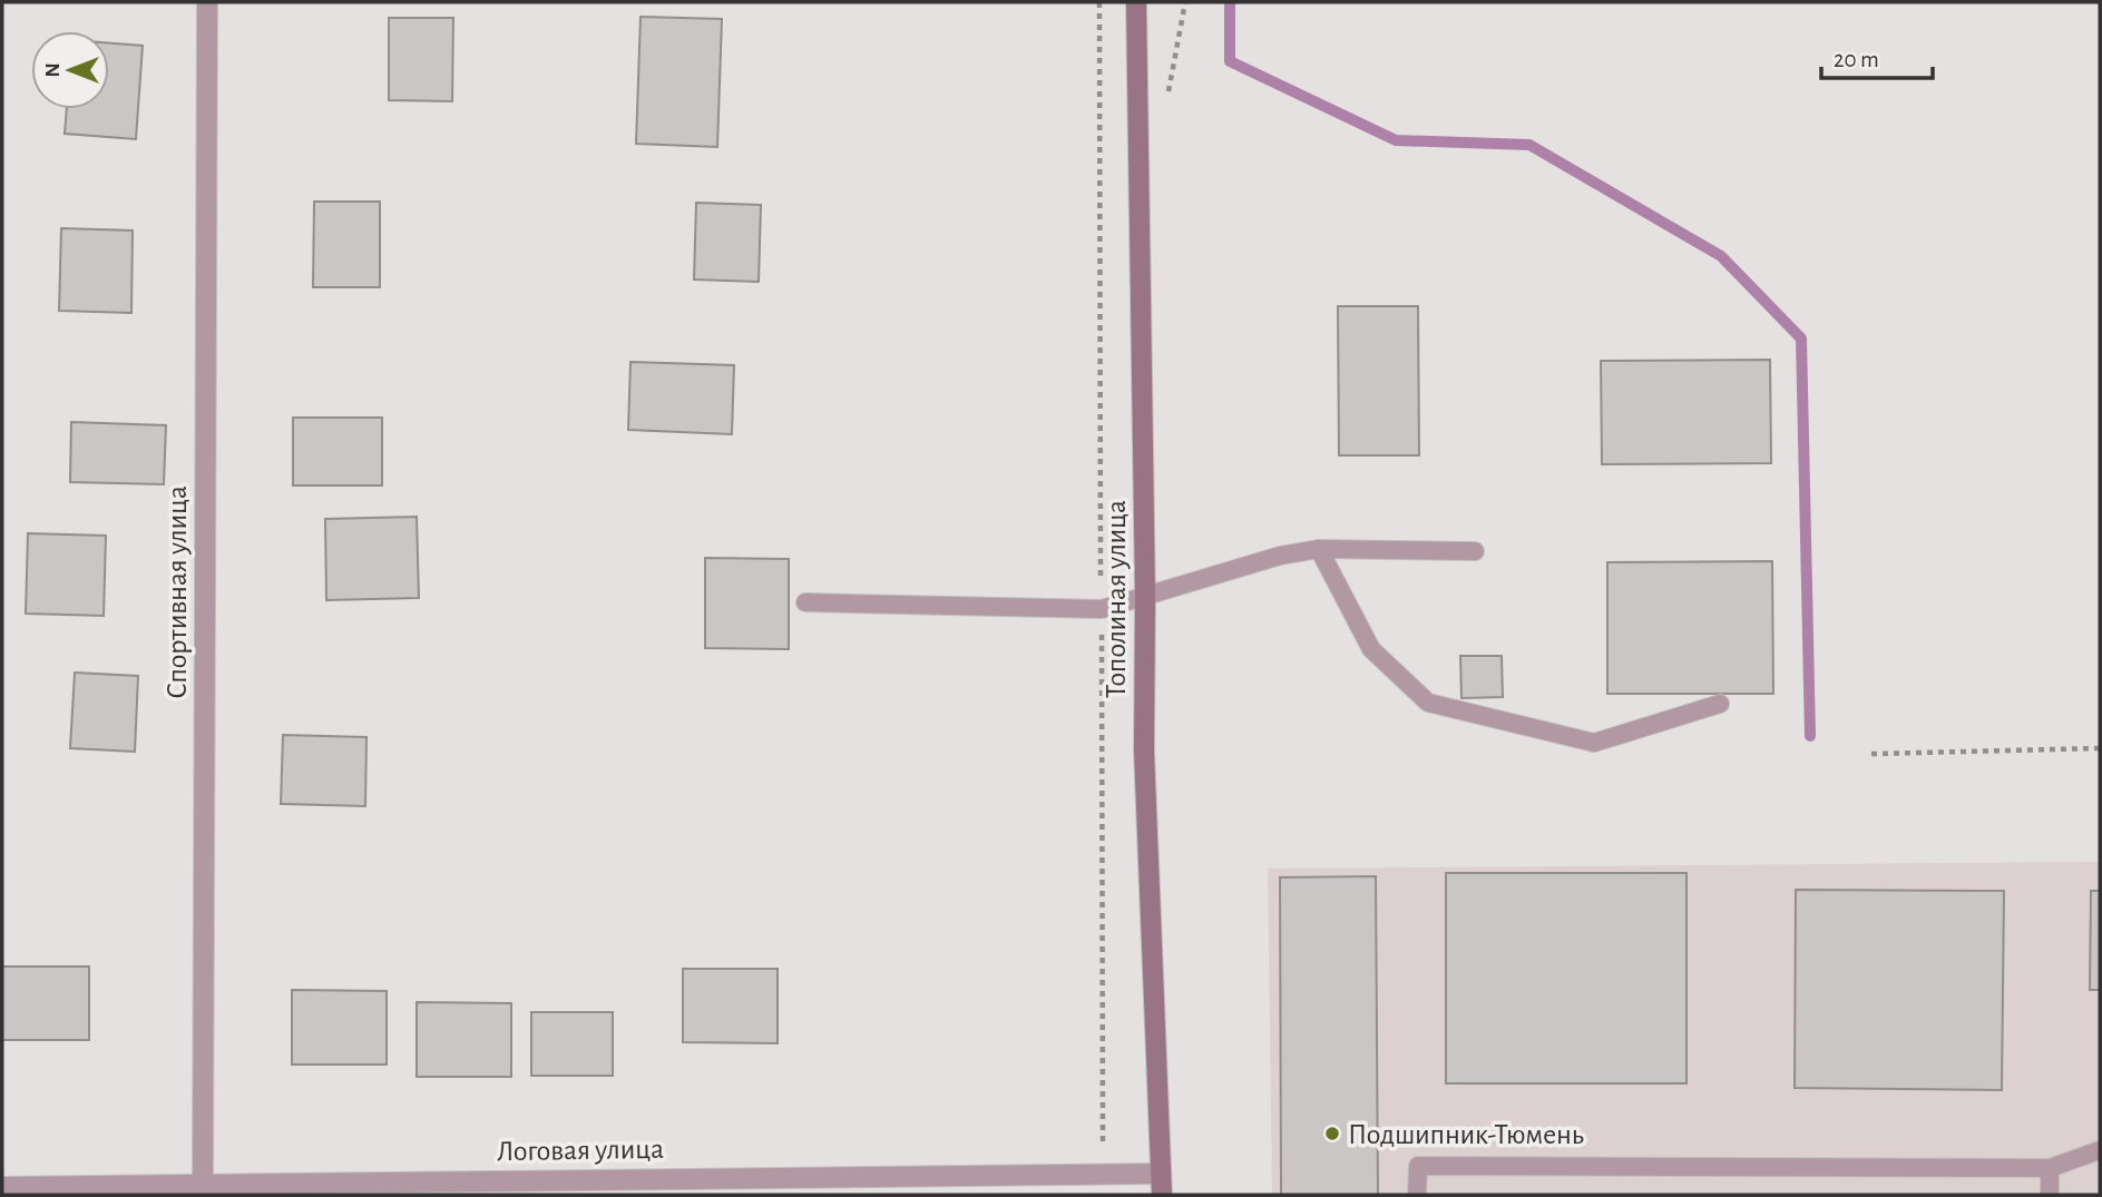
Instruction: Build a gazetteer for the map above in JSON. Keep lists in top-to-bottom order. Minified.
{"streets":{"main road":["Тополиная улица"],"street":["Спортивная улица","Логовая улица"]},"crossings":[["Спортивная улица","Логовая улица"],["Тополиная улица","Логовая улица"]],"places":["Подшипник-Тюмень"],"scale_bar":"20 m","north":"left"}
